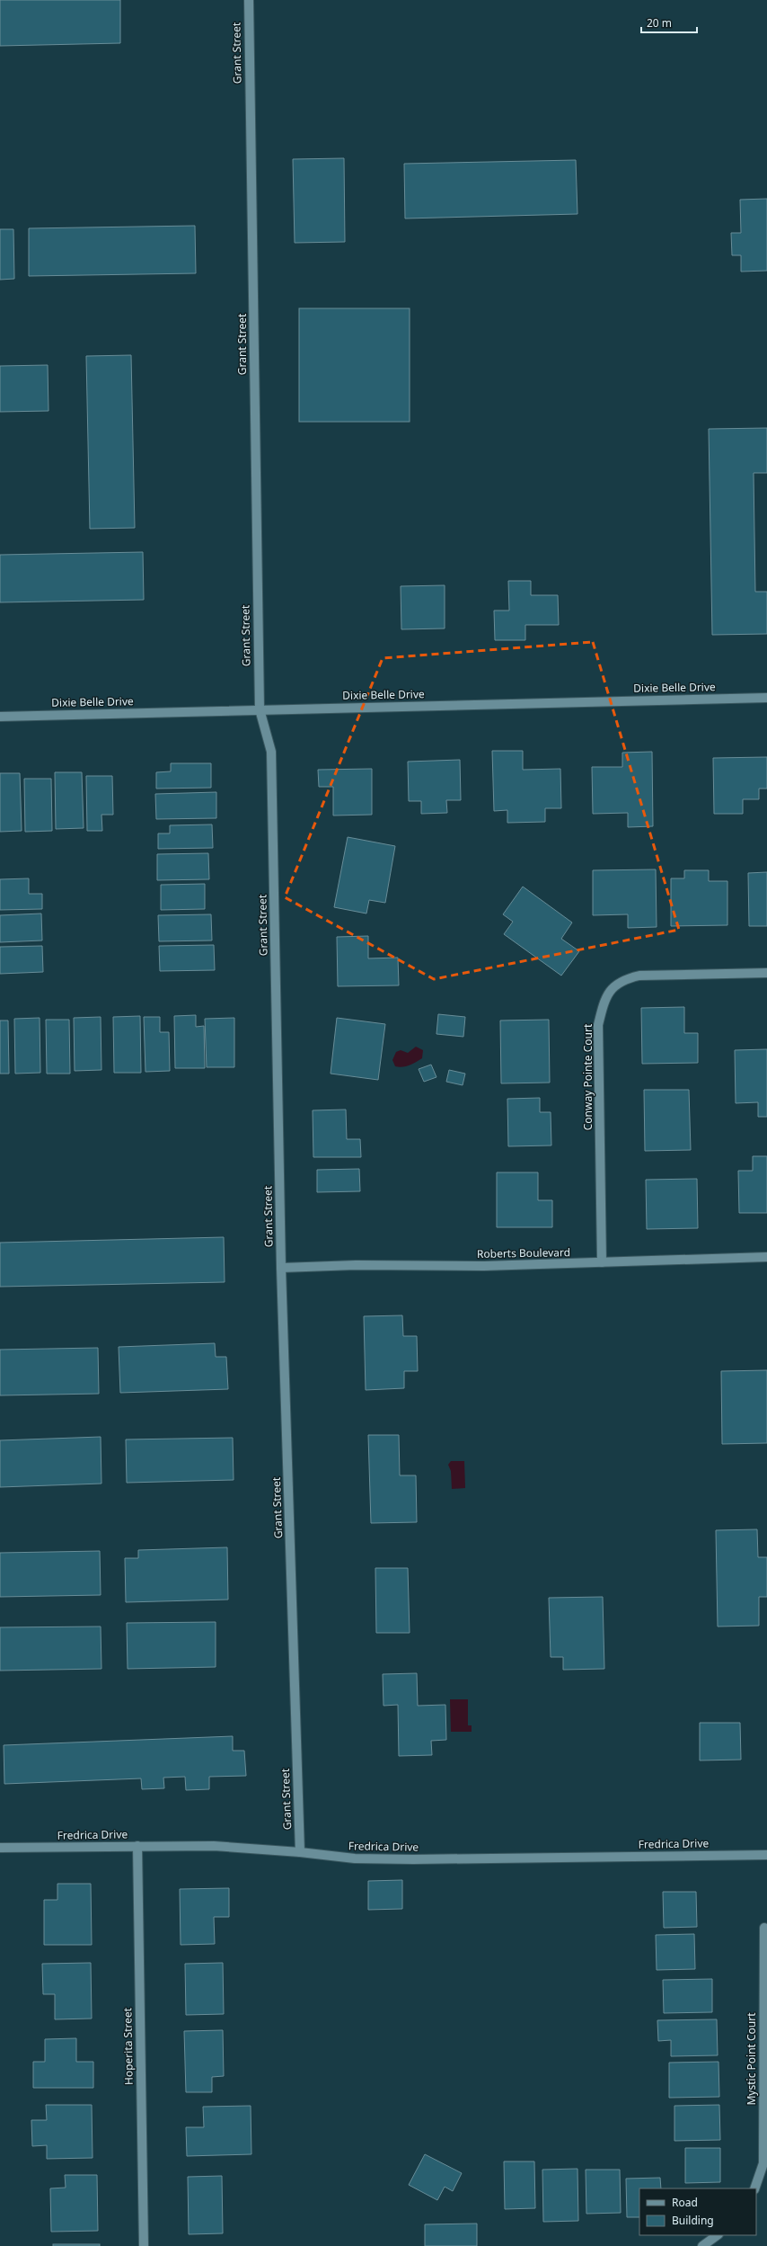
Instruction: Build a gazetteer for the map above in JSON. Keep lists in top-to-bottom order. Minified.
{"streets":{"street":["Grant Street","Dixie Belle Drive","Conway Pointe Court","Roberts Boulevard","Fredrica Drive","Hoperita Street","Mystic Point Court"]},"crossings":[["Grant Street","Dixie Belle Drive"],["Grant Street","Roberts Boulevard"],["Grant Street","Fredrica Drive"],["Conway Pointe Court","Roberts Boulevard"],["Fredrica Drive","Hoperita Street"]],"legend":["Road","Building"],"scale_bar":"20 m"}
